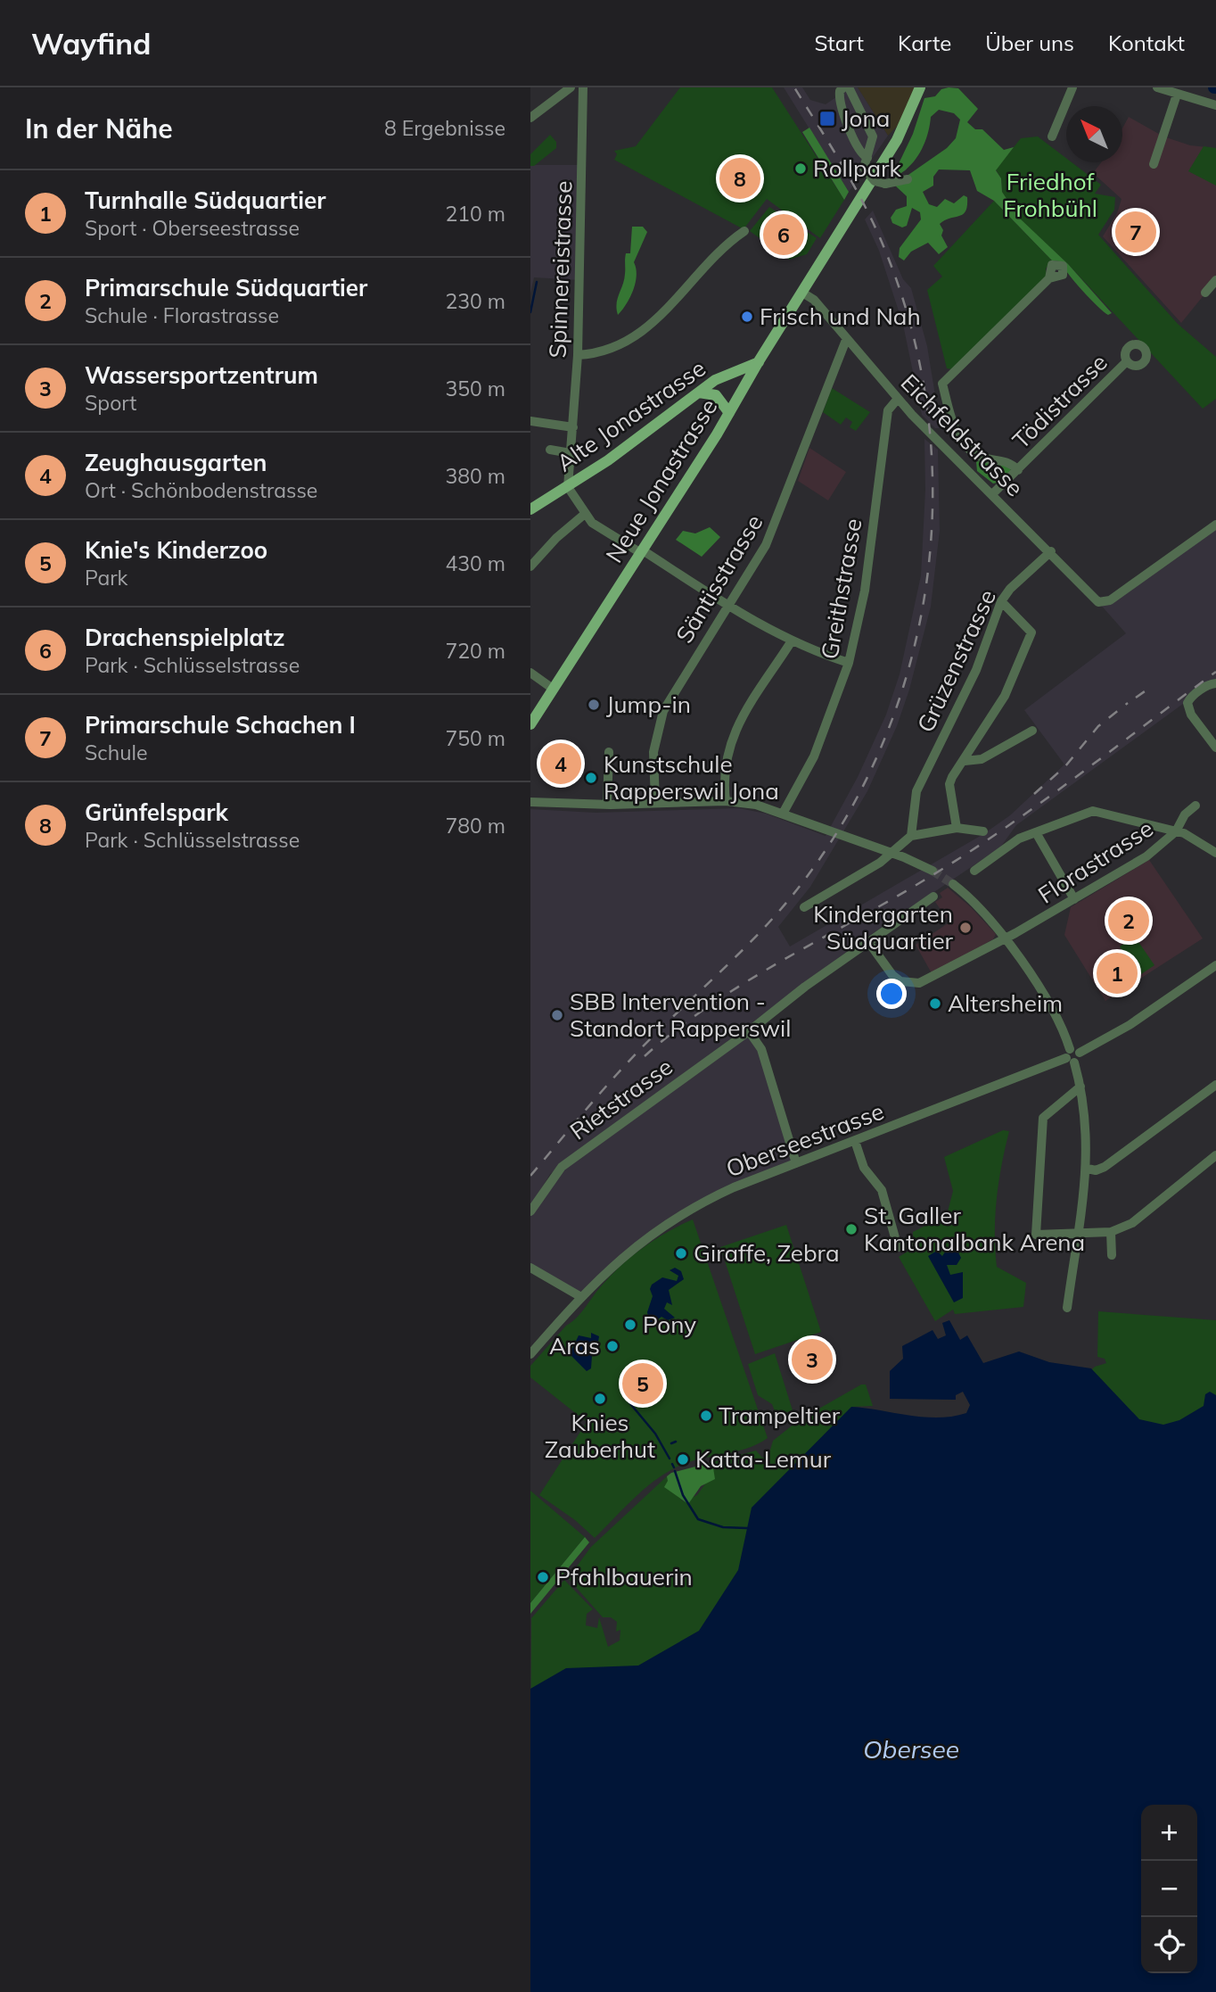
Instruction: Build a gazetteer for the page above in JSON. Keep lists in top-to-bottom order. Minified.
{"streets":{"main road":["Alte Jonastrasse","Neue Jonastrasse"],"street":["Spinnereistrasse","Tödistrasse","Eichfeldstrasse","Säntisstrasse","Greithstrasse","Grüzenstrasse","Florastrasse","Rietstrasse","Oberseestrasse"]},"crossings":[["Spinnereistrasse","Alte Jonastrasse"],["Tödistrasse","Eichfeldstrasse"],["Alte Jonastrasse","Neue Jonastrasse"],["Eichfeldstrasse","Neue Jonastrasse"],["Eichfeldstrasse","Säntisstrasse"],["Eichfeldstrasse","Greithstrasse"],["Eichfeldstrasse","Grüzenstrasse"]],"water":["Obersee"],"parks":["Friedhof Frohbühl"],"places":{"transit":["Jona"],"other":["Rollpark","Frisch und Nah","Jump-in","Kunstschule Rapperswil Jona","Kindergarten Südquartier","Altersheim","SBB Intervention - Standort Rapperswil","St. Galler Kantonalbank Arena","Giraffe, Zebra","Pony","Aras","Knies Zauberhut","Trampeltier","Katta-Lemur","Pfahlbauerin"]},"north":"top left","page":{"header":"Wayfind","nav":["Start","Karte","Über uns","Kontakt"],"heading":["In der Nähe","8 Ergebnisse"],"pins":["8","7","6","4","2","1","3","5"],"list":[{"mark":"1","name":"Turnhalle Südquartier","note":"Sport · Oberseestrasse","value":"210 m"},{"mark":"2","name":"Primarschule Südquartier","note":"Schule · Florastrasse","value":"230 m"},{"mark":"3","name":"Wassersportzentrum","note":"Sport","value":"350 m"},{"mark":"4","name":"Zeughausgarten","note":"Ort · Schönbodenstrasse","value":"380 m"},{"mark":"5","name":"Knie's Kinderzoo","note":"Park","value":"430 m"},{"mark":"6","name":"Drachenspielplatz","note":"Park · Schlüsselstrasse","value":"720 m"},{"mark":"7","name":"Primarschule Schachen I","note":"Schule","value":"750 m"},{"mark":"8","name":"Grünfelspark","note":"Park · Schlüsselstrasse","value":"780 m"}],"map_buttons":["+","−"]}}
